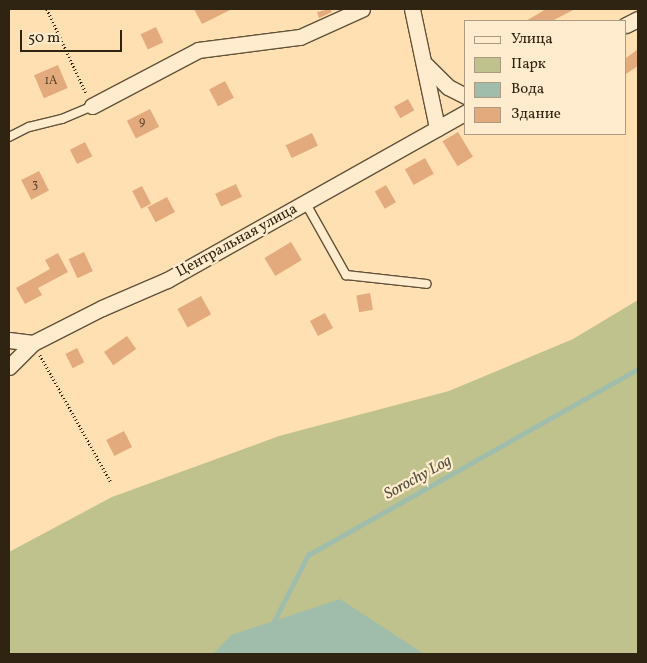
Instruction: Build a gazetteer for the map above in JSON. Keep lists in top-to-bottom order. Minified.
{"streets":{"street":["Центральная улица"]},"water":["Sorochy Log"],"house_numbers":["1А","9","3"],"legend":["Улица","Парк","Вода","Здание"],"scale_bar":"50 m"}
